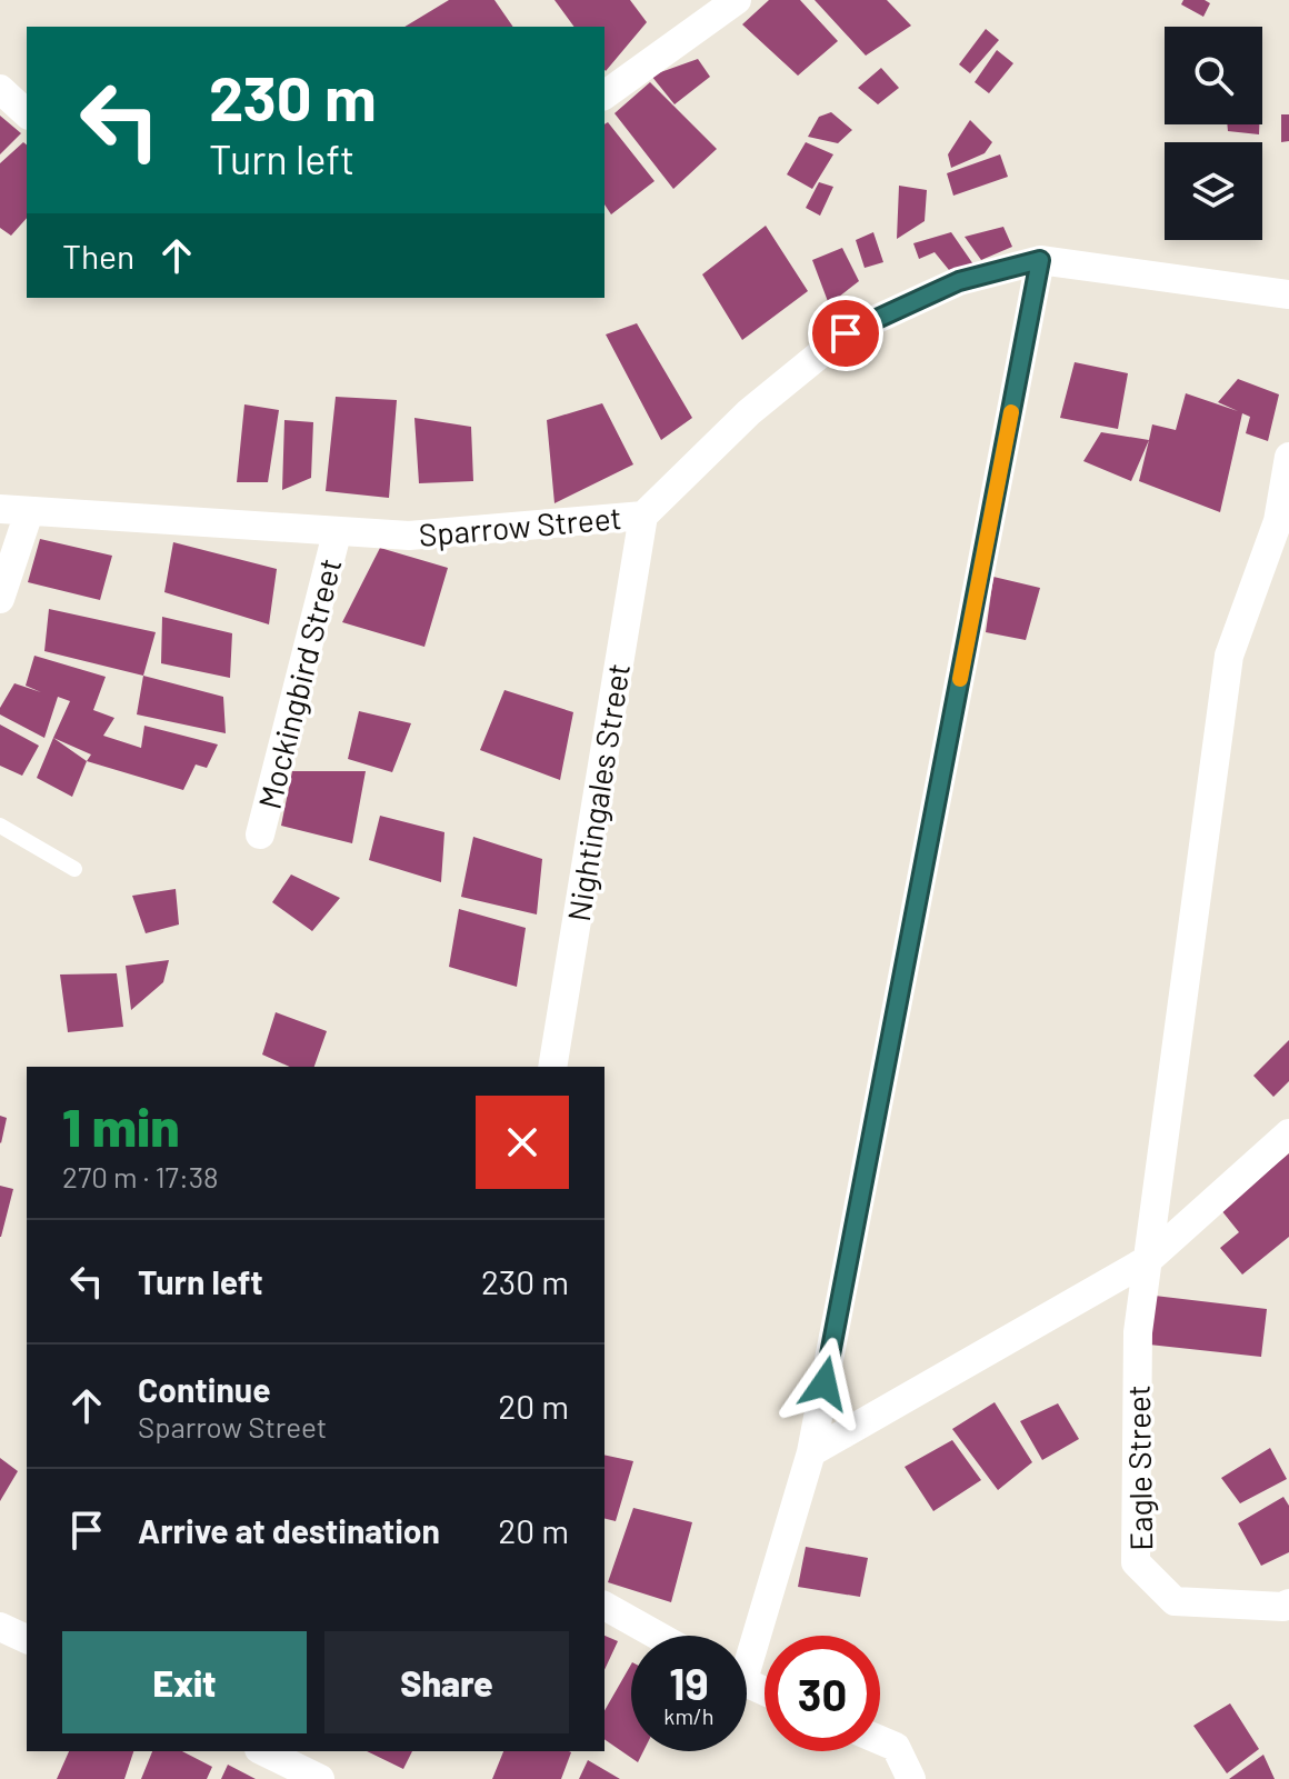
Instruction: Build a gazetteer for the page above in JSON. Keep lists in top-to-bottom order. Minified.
{"streets":{"street":["Sparrow Street","Mockingbird Street","Nightingales Street","Eagle Street"]},"crossings":[["Sparrow Street","Mockingbird Street"],["Sparrow Street","Nightingales Street"]],"page":{"turn":["230 m","Turn left"],"then":"Then","heading":["1 min","270 m · 17:38"],"list":[{"name":"Turn left","value":"230 m"},{"name":"Continue","note":"Sparrow Street","value":"20 m"},{"name":"Arrive at destination","value":"20 m"}],"buttons":["Exit","Share"],"speed":"19 km/h","limit":"30"}}
